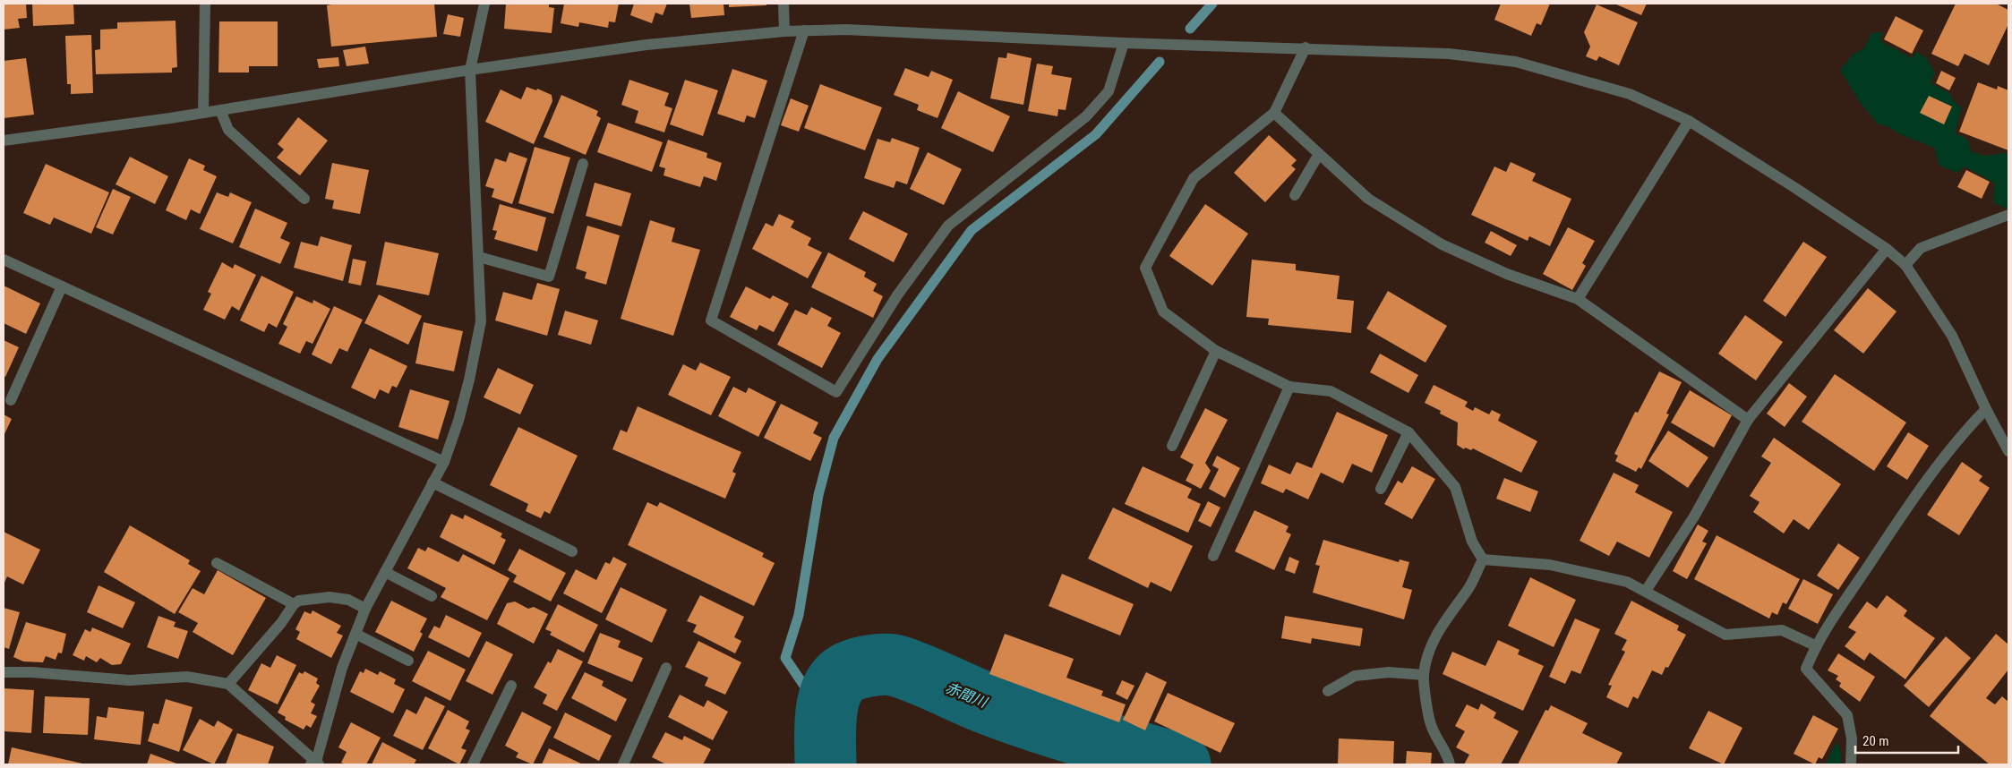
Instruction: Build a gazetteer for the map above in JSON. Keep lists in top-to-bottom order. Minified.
{"water":["赤間川"],"scale_bar":"20 m"}
